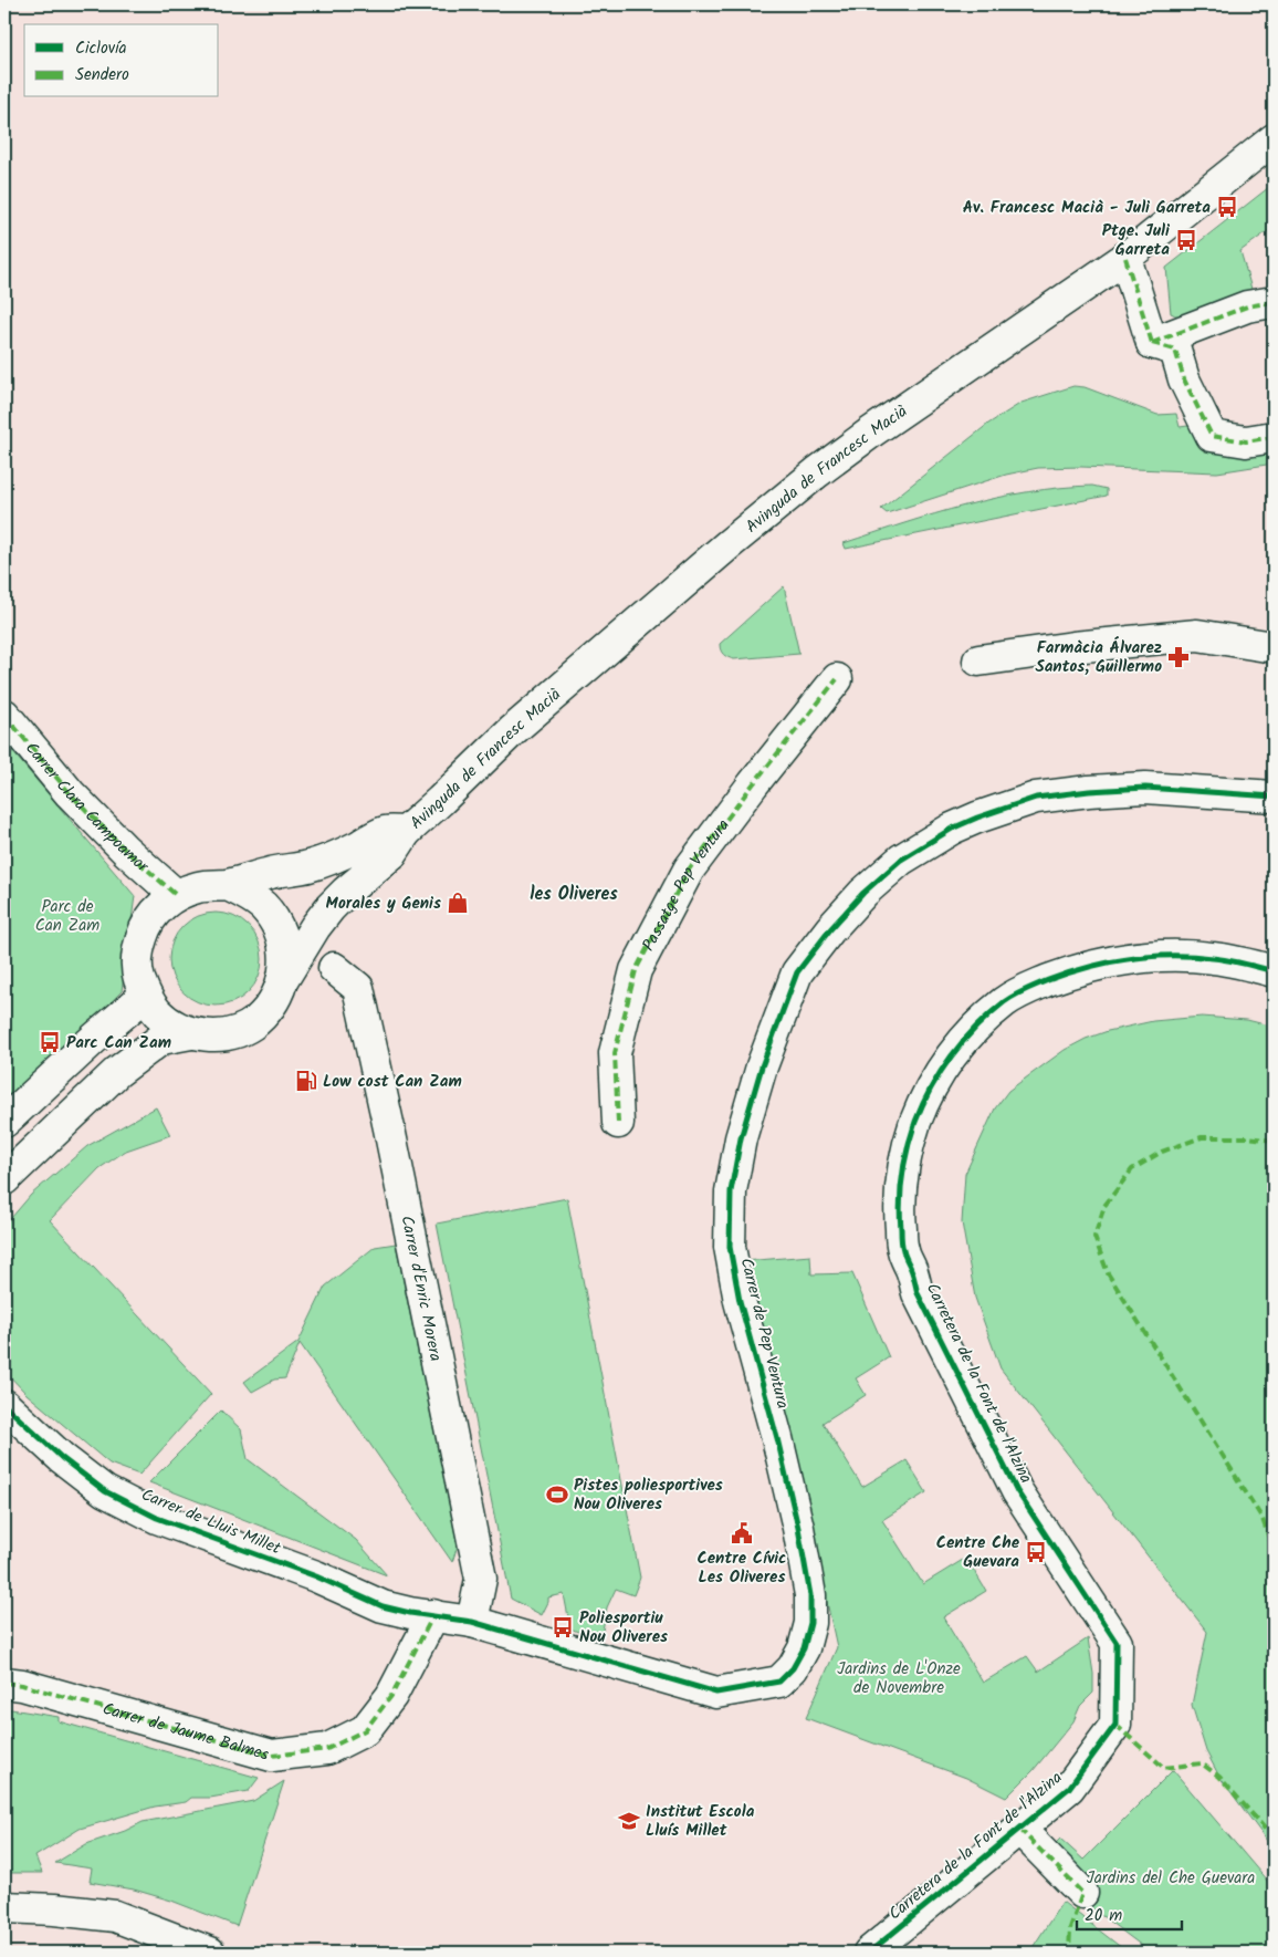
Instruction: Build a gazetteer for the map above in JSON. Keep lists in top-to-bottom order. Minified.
{"streets":{"street":["Avinguda de Francesc Macià","Carrer Clara Campoamor","Passatge Pep Ventura","Carrer d'Enric Morera","Carrer de Pep Ventura","Carretera de la Font de l'Alzina","Carrer de Lluis Millet","Carrer de Jaume Balmes"]},"crossings":[["Avinguda de Francesc Macià","Carrer Clara Campoamor"],["Carrer d'Enric Morera","Carrer de Pep Ventura"],["Carrer de Pep Ventura","Carrer de Lluis Millet"],["Carrer de Pep Ventura","Carrer de Jaume Balmes"],["Carrer de Lluis Millet","Carrer de Jaume Balmes"]],"districts":["les Oliveres"],"parks":["Parc de Can Zam","Jardins de L'Onze de Novembre","Jardins del Che Guevara"],"places":{"bus stop":["Av. Francesc Macià - Juli Garreta","Ptge. Juli Garreta","Parc Can Zam","Centre Che Guevara","Poliesportiu Nou Oliveres"],"pharmacy":["Farmàcia Álvarez Santos, Guillermo"],"shop":["Morales y Genis"],"fuel station":["Low cost Can Zam"],"sports":["Pistes poliesportives Nou Oliveres"],"public building":["Centre Cívic Les Oliveres"],"school or university":["Institut Escola Lluís Millet"]},"legend":["Ciclovía","Sendero"],"scale_bar":"20 m"}
